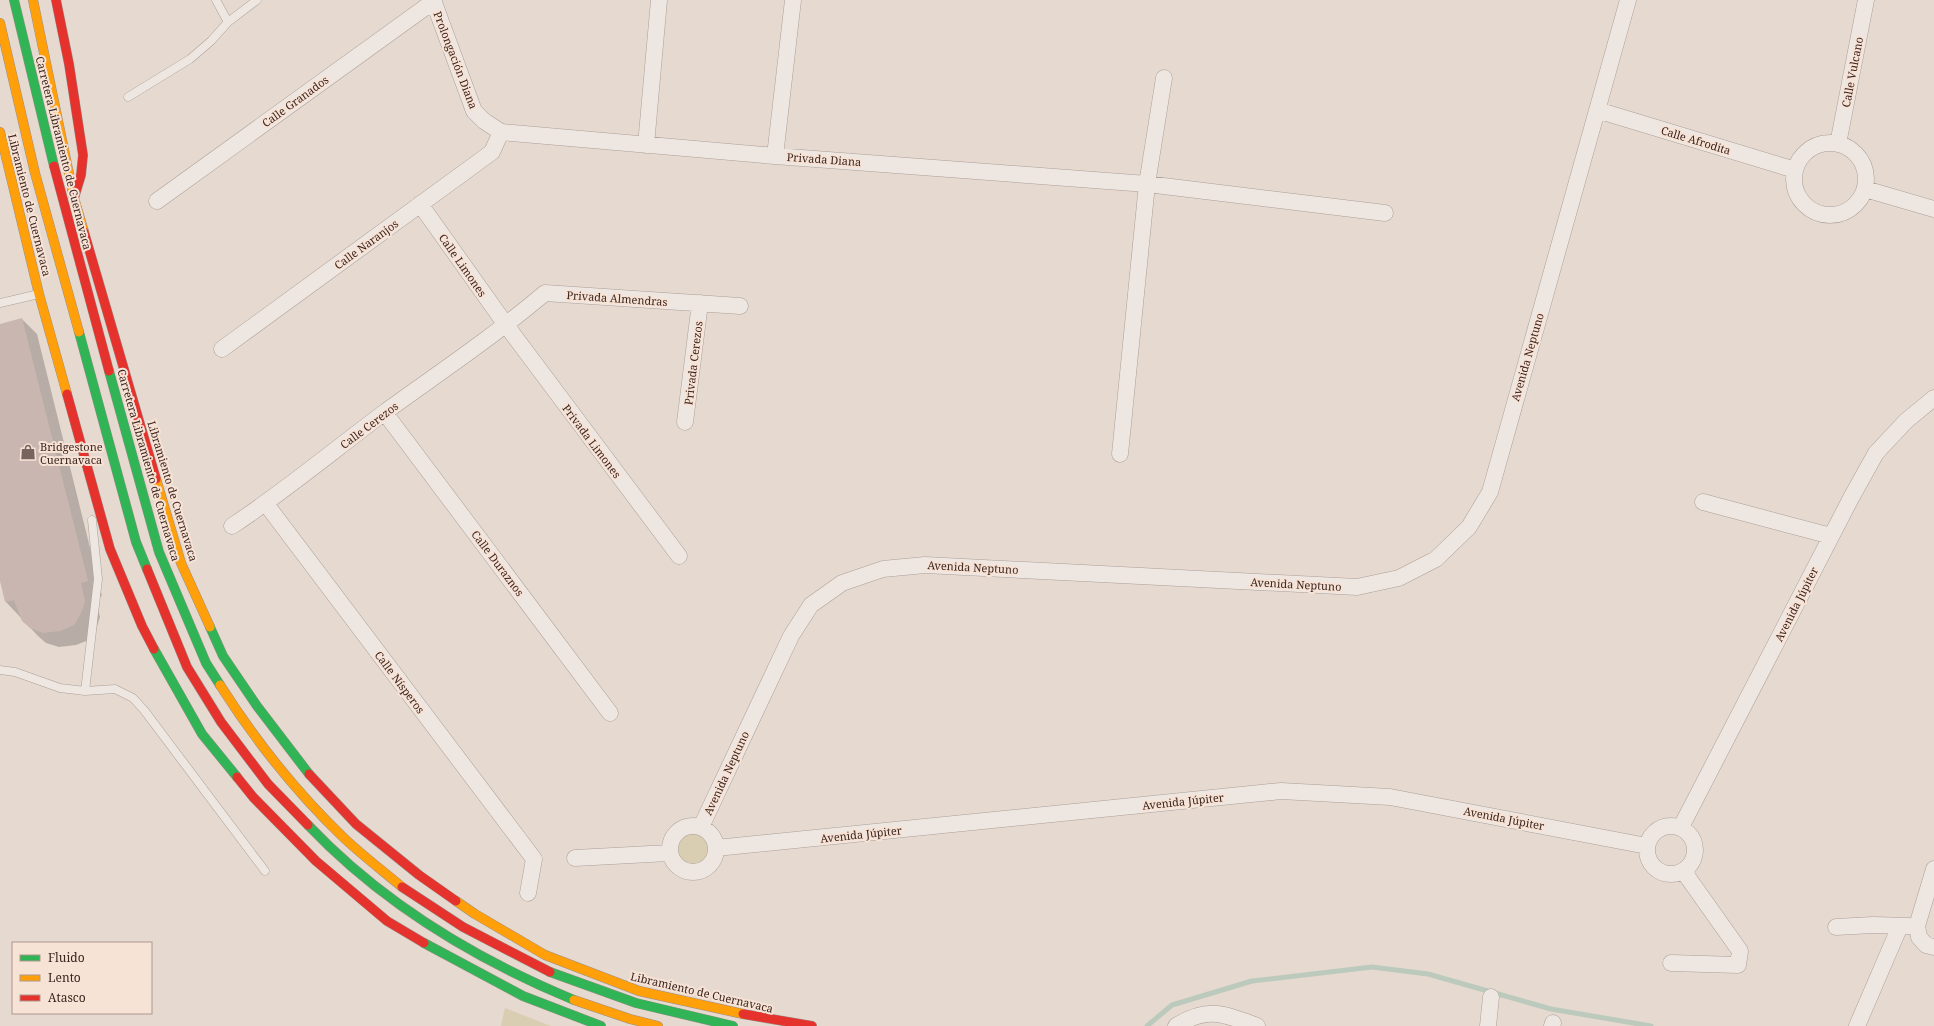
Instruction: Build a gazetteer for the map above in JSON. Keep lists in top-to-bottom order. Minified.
{"streets":{"main road":["Carretera Libramiento de Cuernavaca","Libramiento de Cuernavaca"],"street":["Prolongación Diana","Calle Vulcano","Calle Granados","Calle Afrodita","Privada Diana","Calle Naranjos","Calle Limones","Privada Almendras","Avenida Neptuno","Privada Cerezos","Calle Cerezos","Privada Limones","Calle Duraznos","Avenida Júpiter","Calle Nísperos"]},"crossings":[["Prolongación Diana","Calle Granados"],["Prolongación Diana","Privada Diana"],["Prolongación Diana","Calle Naranjos"],["Calle Vulcano","Calle Afrodita"],["Calle Afrodita","Avenida Neptuno"],["Privada Diana","Calle Naranjos"],["Calle Naranjos","Calle Limones"],["Calle Limones","Privada Almendras"],["Calle Limones","Calle Cerezos"],["Calle Limones","Privada Limones"],["Privada Almendras","Privada Cerezos"],["Privada Almendras","Calle Cerezos"],["Privada Almendras","Privada Limones"],["Avenida Neptuno","Avenida Júpiter"],["Calle Cerezos","Privada Limones"],["Calle Cerezos","Calle Duraznos"],["Calle Cerezos","Calle Nísperos"]],"places":{"shop":["Bridgestone Cuernavaca"]},"legend":["Fluido","Lento","Atasco"]}
